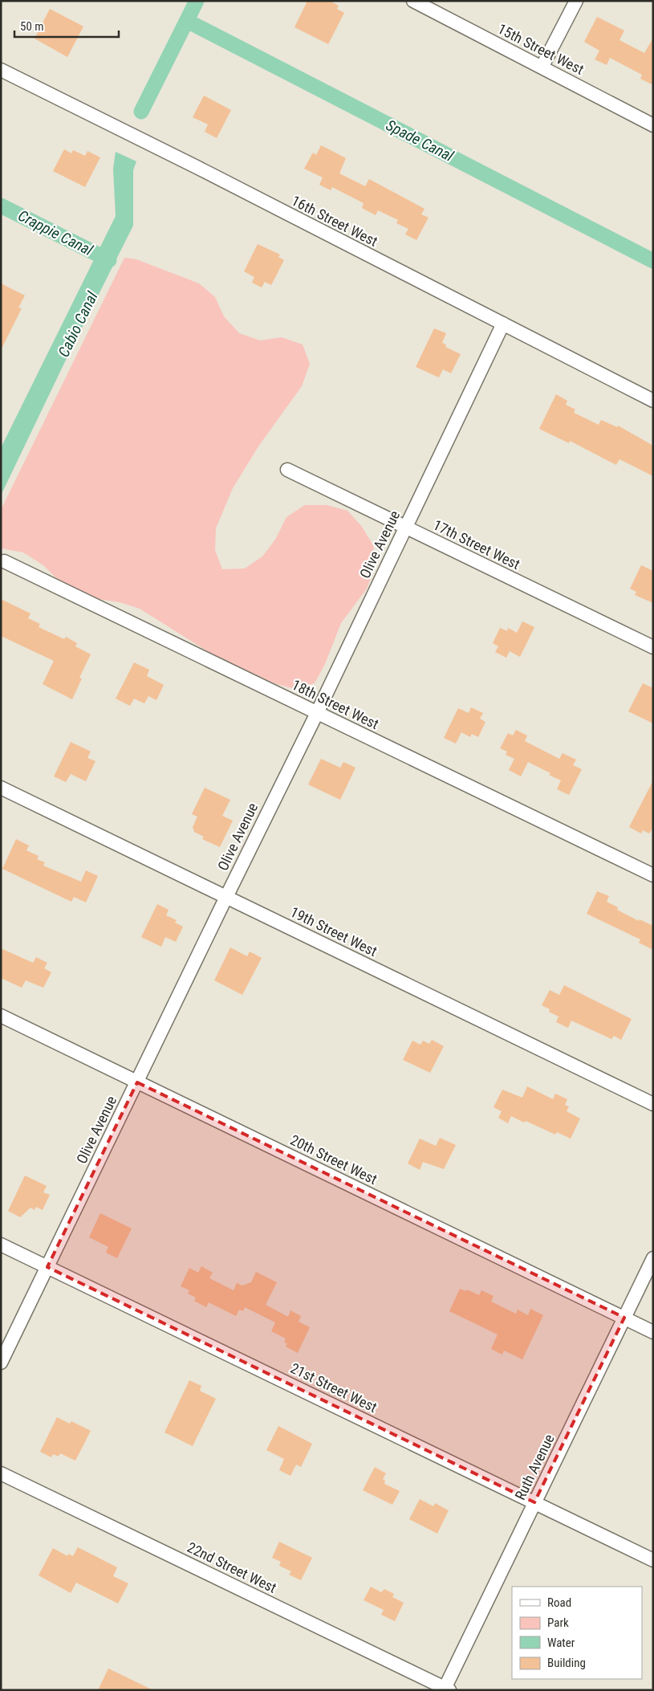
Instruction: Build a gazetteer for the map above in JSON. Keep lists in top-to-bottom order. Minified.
{"streets":{"street":["15th Street West","16th Street West","Olive Avenue","17th Street West","18th Street West","19th Street West","20th Street West","21st Street West","Ruth Avenue","22nd Street West"]},"crossings":[["16th Street West","Olive Avenue"],["Olive Avenue","17th Street West"],["Olive Avenue","18th Street West"],["Olive Avenue","19th Street West"],["Olive Avenue","20th Street West"],["Olive Avenue","21st Street West"],["20th Street West","Ruth Avenue"],["21st Street West","Ruth Avenue"],["Ruth Avenue","22nd Street West"]],"water":["Spade Canal","Crappie Canal","Cabio Canal"],"legend":["Road","Park","Water","Building"],"scale_bar":"50 m"}
